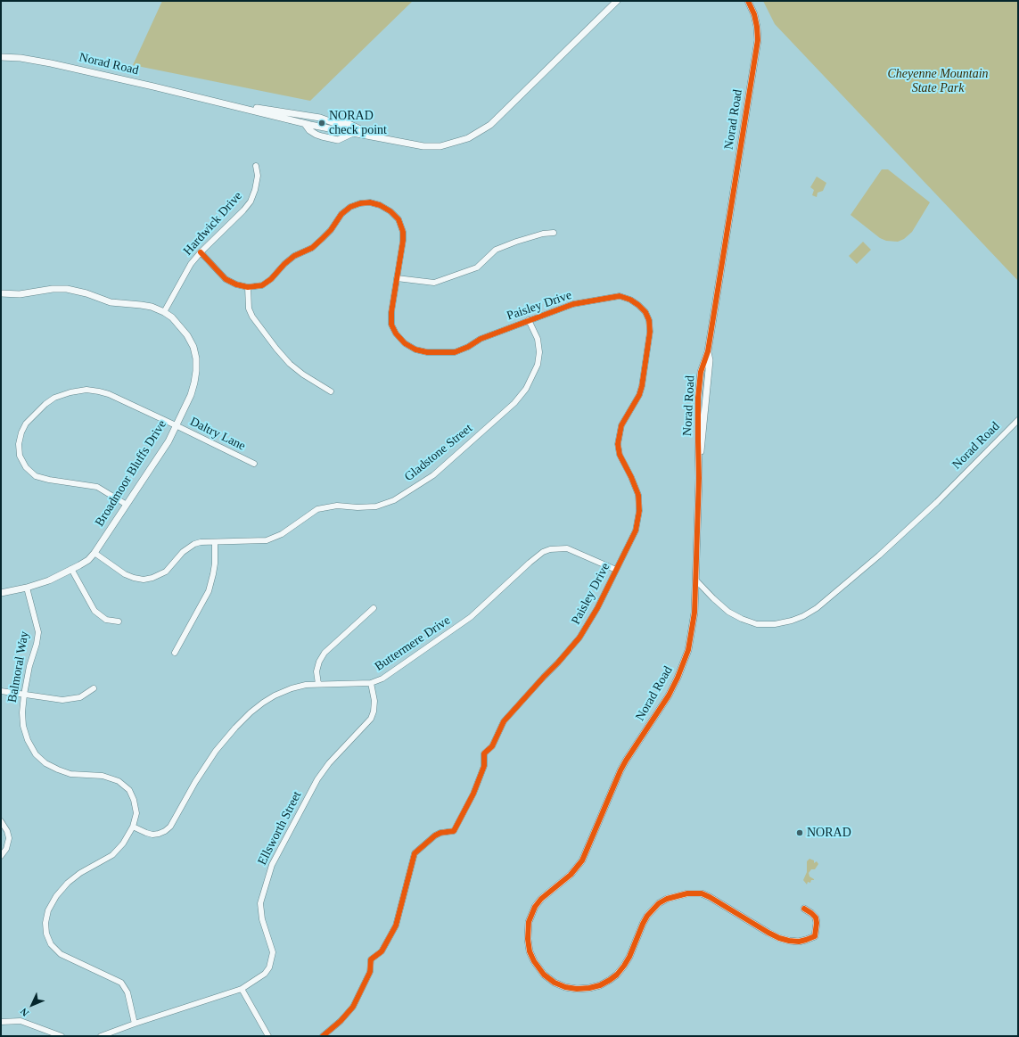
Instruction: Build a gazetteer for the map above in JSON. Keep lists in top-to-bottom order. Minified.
{"streets":{"street":["Norad Road","Hardwick Drive","Paisley Drive","Daltry Lane","Gladstone Street","Broadmoor Bluffs Drive","Buttermere Drive","Balmoral Way","Ellsworth Street"]},"crossings":[["Hardwick Drive","Broadmoor Bluffs Drive"],["Paisley Drive","Gladstone Street"],["Paisley Drive","Buttermere Drive"],["Daltry Lane","Broadmoor Bluffs Drive"],["Gladstone Street","Broadmoor Bluffs Drive"],["Broadmoor Bluffs Drive","Balmoral Way"],["Buttermere Drive","Balmoral Way"],["Buttermere Drive","Ellsworth Street"],["Balmoral Way","Ellsworth Street"]],"parks":["Cheyenne Mountain State Park"],"places":["NORAD check point","NORAD"],"north":"bottom left"}
